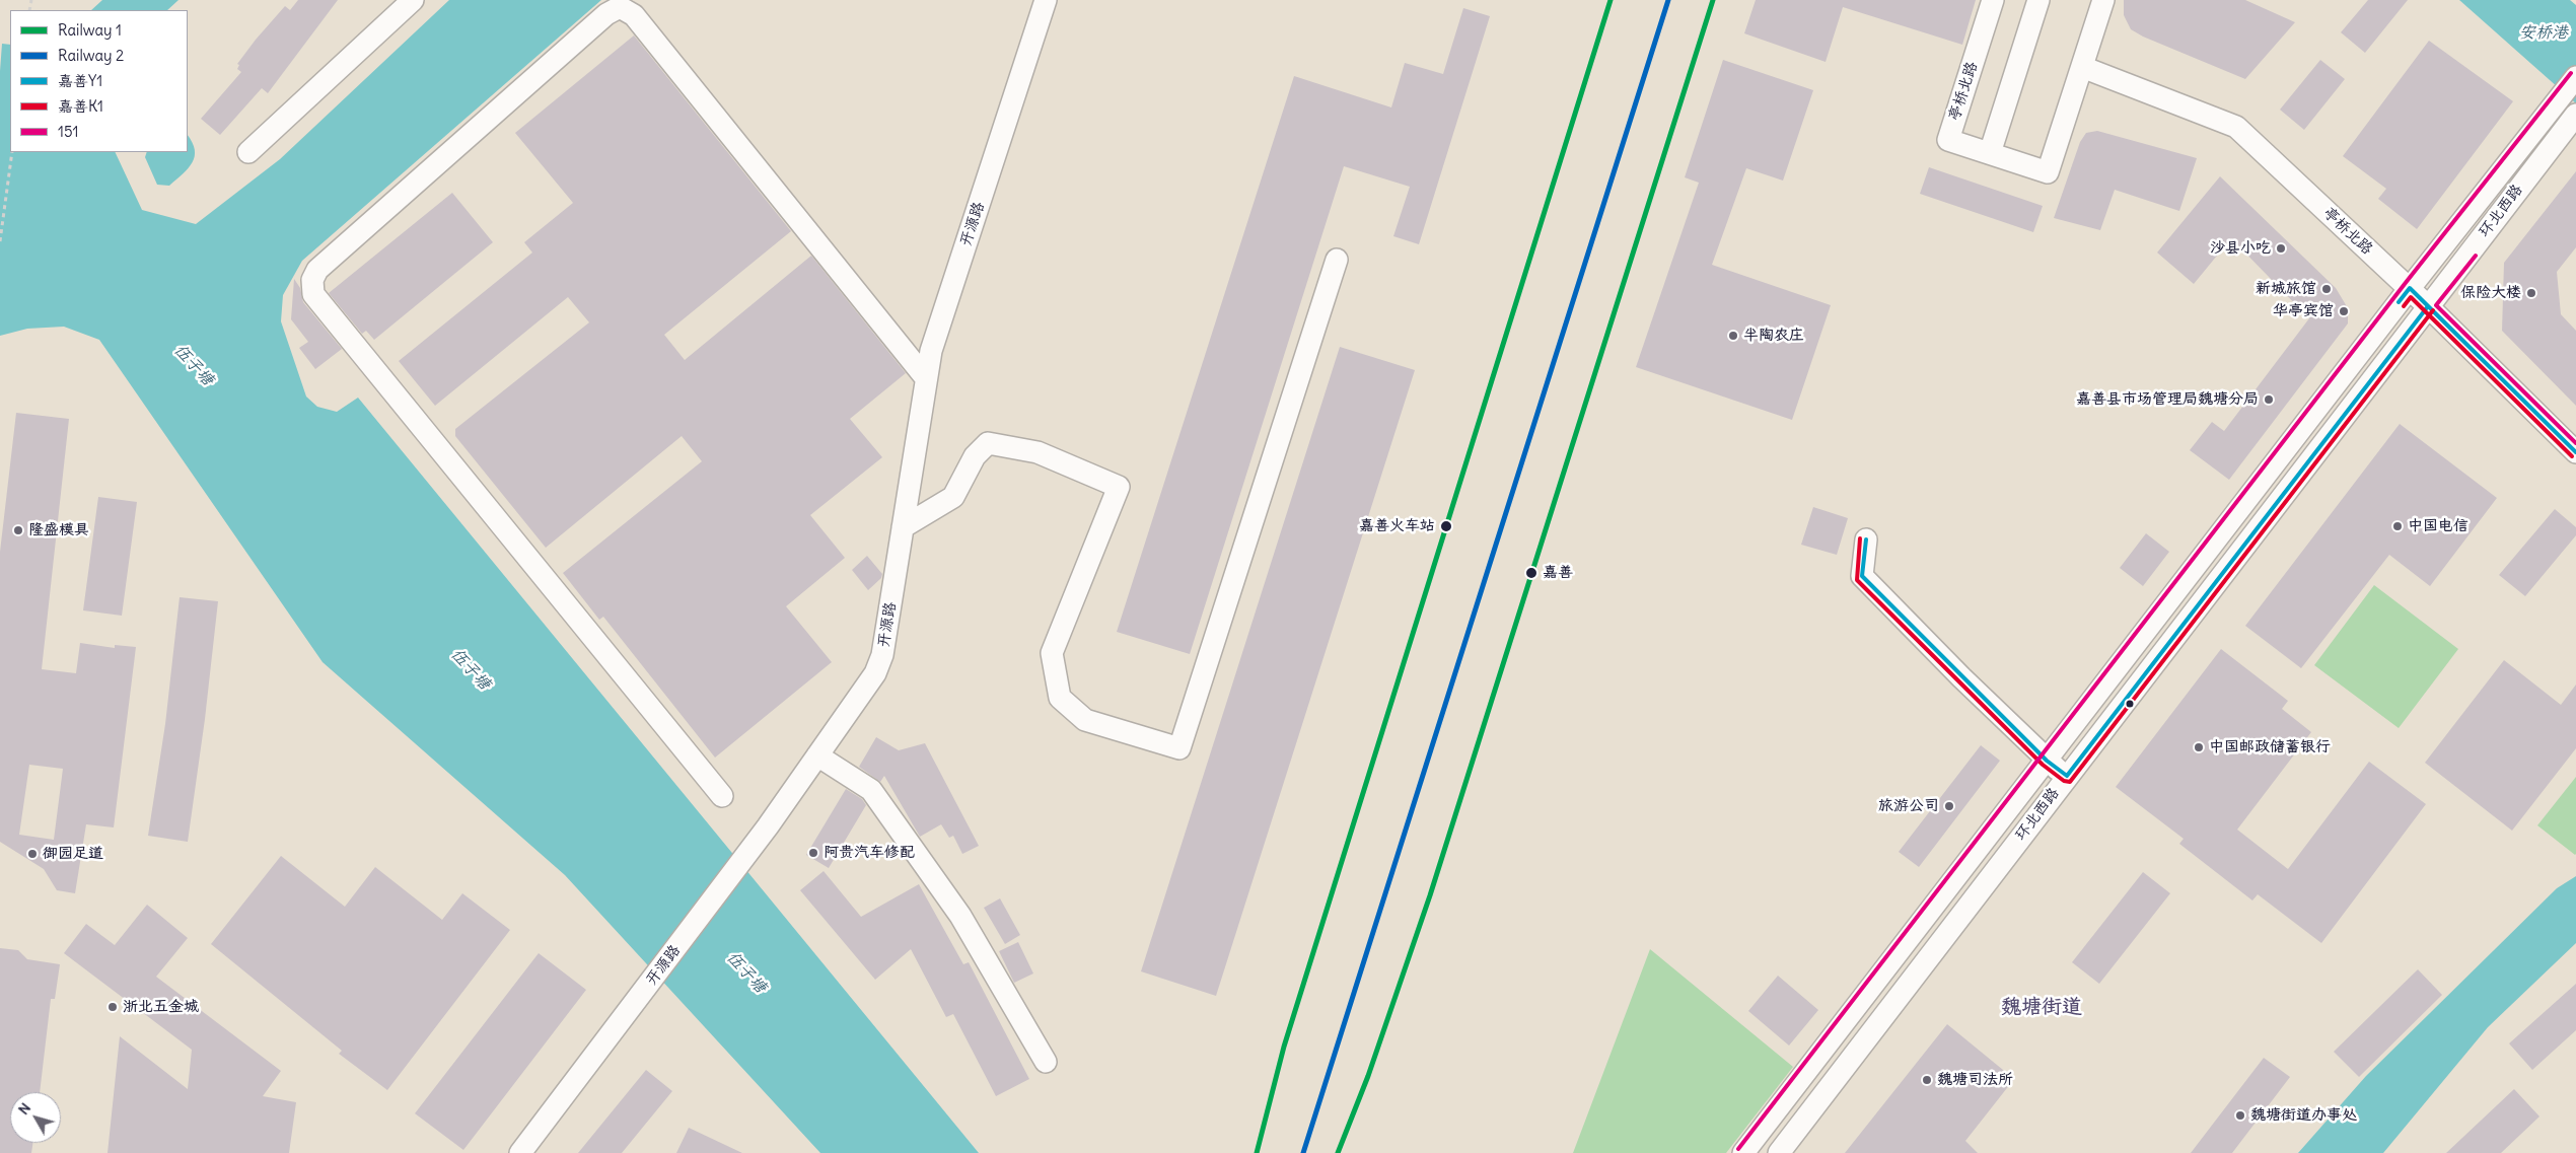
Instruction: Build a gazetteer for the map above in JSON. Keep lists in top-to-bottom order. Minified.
{"streets":{"street":["亭桥北路","环北西路","开源路"]},"crossings":[["亭桥北路","环北西路"]],"districts":["魏塘街道"],"water":["安桥港","伍子塘"],"places":["沙县小吃","新城旅馆","保险大楼","华亭宾馆","半陶农庄","嘉善县市场管理局魏塘分局","嘉善火车站","中国电信","隆盛模具","嘉善","中国邮政储蓄银行","旅游公司","阿贵汽车修配","御园足道","浙北五金城","魏塘司法所","魏塘街道办事处"],"lines":["rail line 1","rail line 2","transit line 151","transit line 嘉善Y1","transit line 嘉善K1"],"legend":["Railway 1","Railway 2","嘉善Y1","嘉善K1","151"],"north":"top left"}
